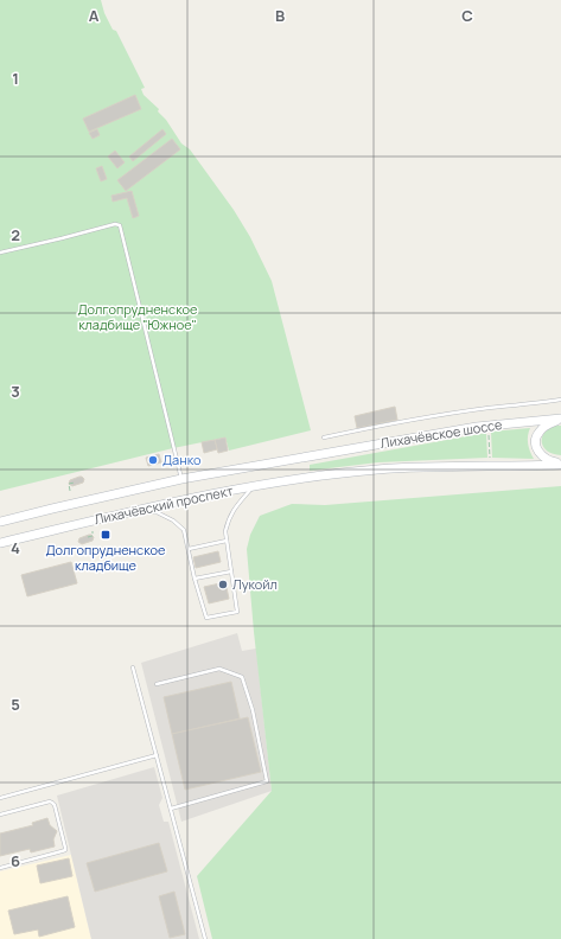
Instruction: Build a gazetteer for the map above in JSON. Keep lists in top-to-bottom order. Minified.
{"streets":{"main road":["Лихачёвское шоссе","Лихачёвский проспект"]},"crossings":[["Лихачёвское шоссе","Лихачёвский проспект"]],"parks":["Долгопрудненское кладбище \"Южное\""],"places":{"other":["Данко","Лукойл"],"transit":["Долгопрудненское кладбище"]},"grid":{"columns":["A","B","C"],"rows":["1","2","3","4","5","6"]}}
